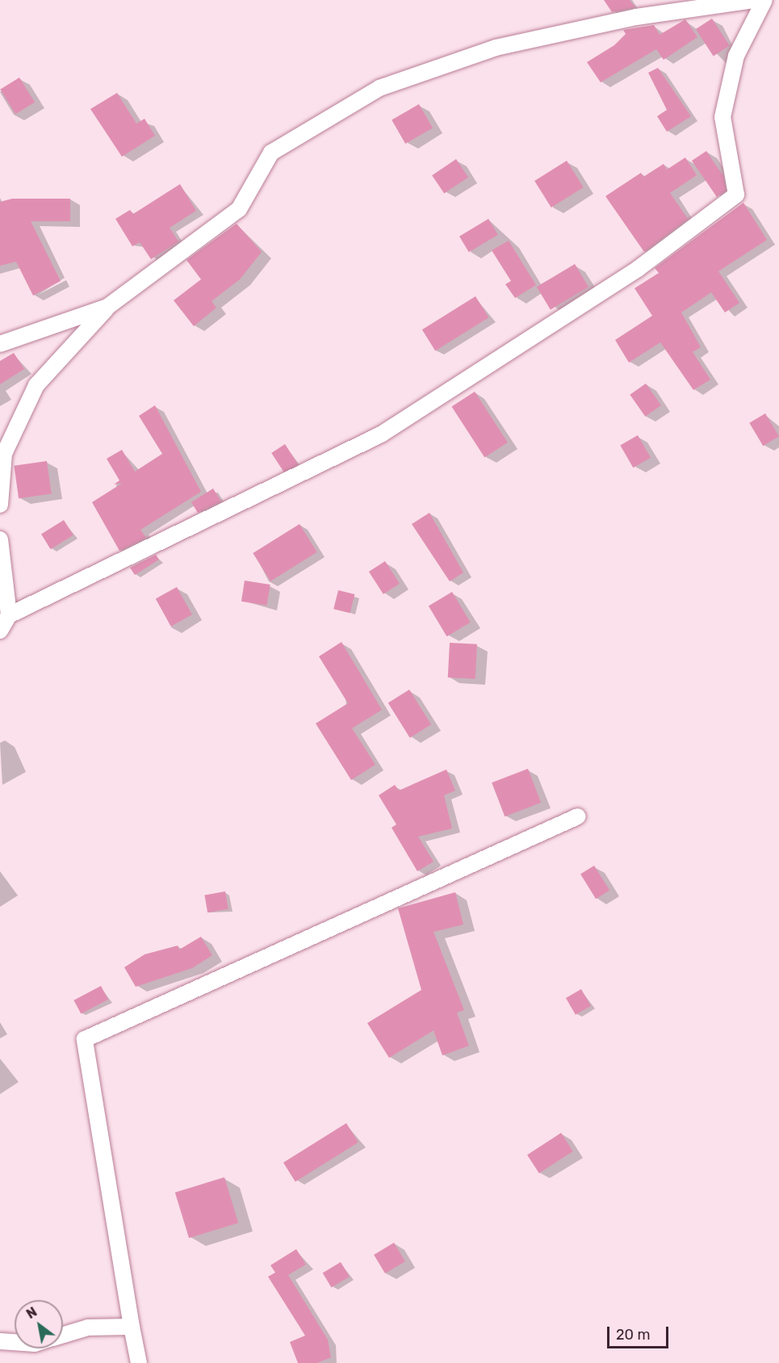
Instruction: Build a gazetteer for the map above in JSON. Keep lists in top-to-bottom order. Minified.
{"scale_bar":"20 m","north":"top left"}
